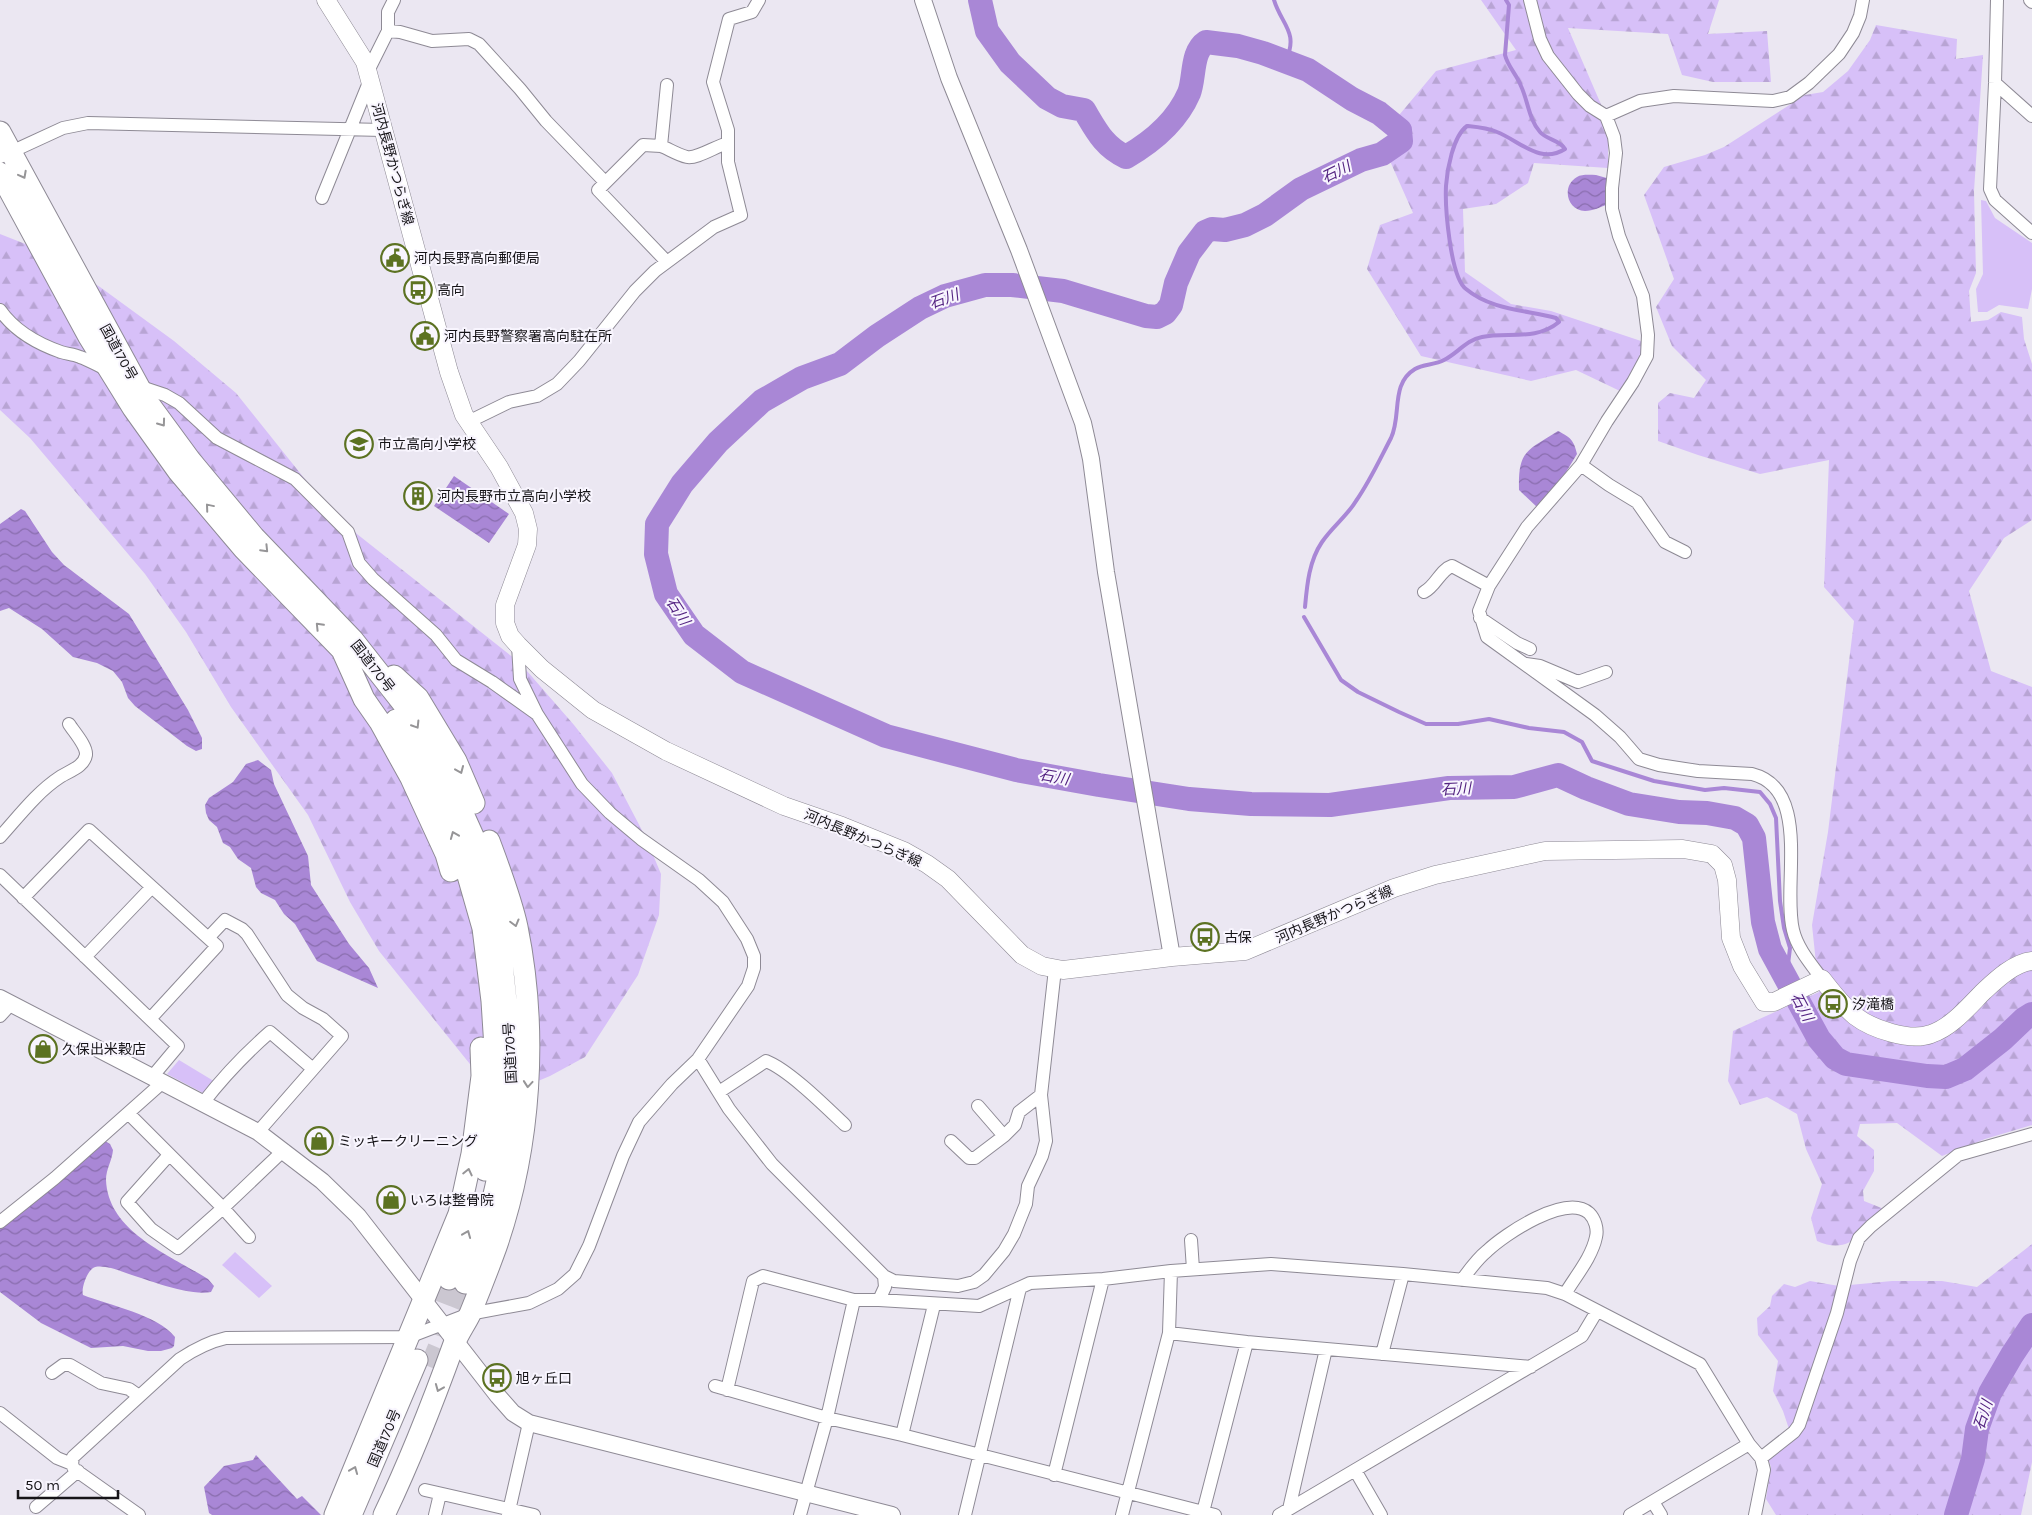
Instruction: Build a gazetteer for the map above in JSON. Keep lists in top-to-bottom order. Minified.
{"streets":{"highway":["国道170号"],"main road":["河内長野かつらぎ線"]},"water":["石川"],"places":{"public building":["河内長野高向郵便局","河内長野警察署高向駐在所"],"bus stop":["高向","古保","汐滝橋","旭ヶ丘口"],"school or university":["市立高向小学校"],"building":["河内長野市立高向小学校"],"shop":["久保出米穀店","ミッキークリーニング","いろは整骨院"]},"scale_bar":"50 m"}
